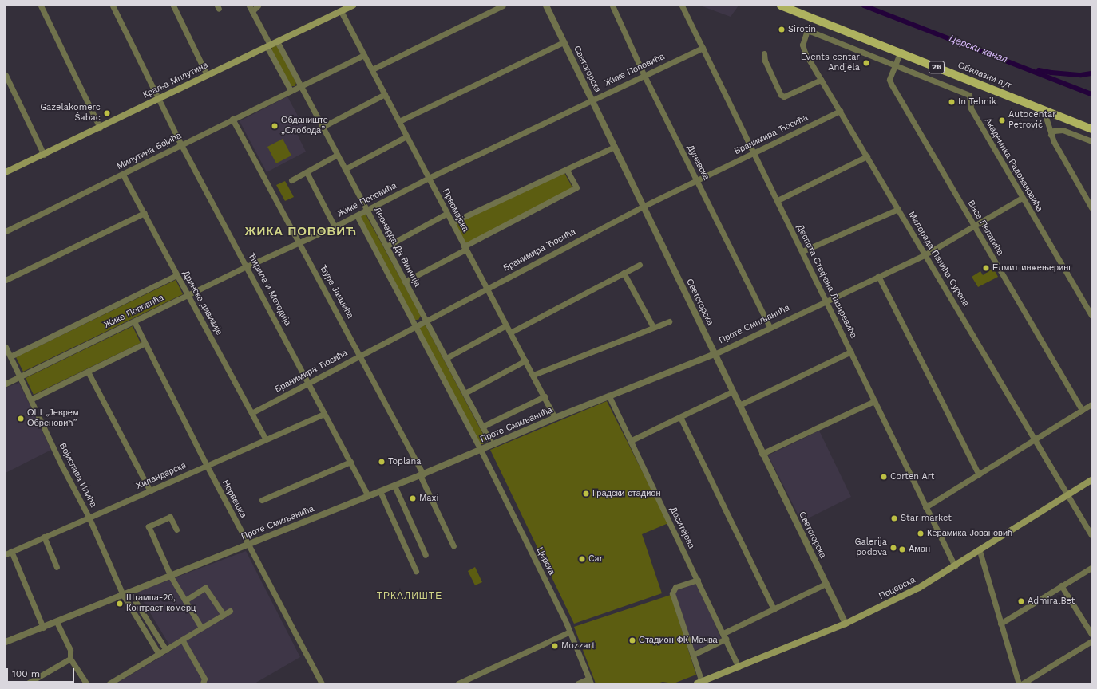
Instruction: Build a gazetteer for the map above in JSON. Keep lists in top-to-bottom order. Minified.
{"streets":{"main road":["26","Обилазни пут","Краља Милутина","Поцерска"],"street":["Светогорска","Жике Поповића","Бранимира Ћосића","Милутина Бојића","Дунавска","Академика Радовановића","Првомајска","Васе Пелагића","Леонарда Да Винчија","Милорада Панића Сурепа","Деспота Стефана Лазаревића","Ћирила и Методија","Ђуре Јакшића","Дринске дивизије","Проте Смиљанића","Војислава Илића","Хиландарска","Норвешка","Доситејева","Церска"]},"crossings":[["Светогорска","Жике Поповића"],["Светогорска","Бранимира Ћосића"],["Светогорска","Проте Смиљанића"],["Светогорска","Поцерска"],["Жике Поповића","Дунавска"],["Жике Поповића","Првомајска"],["Жике Поповића","Леонарда Да Винчија"],["Жике Поповића","Деспота Стефана Лазаревића"],["Жике Поповића","Ћирила и Методија"],["Жике Поповића","Ђуре Јакшића"],["Жике Поповића","Дринске дивизије"],["Жике Поповића","Војислава Илића"],["Жике Поповића","Норвешка"],["Обилазни пут","Васе Пелагића"],["Краља Милутина","Првомајска"],["Краља Милутина","Леонарда Да Винчија"],["Краља Милутина","Ћирила и Методија"],["Бранимира Ћосића","Дунавска"],["Бранимира Ћосића","Првомајска"],["Бранимира Ћосића","Леонарда Да Винчија"],["Бранимира Ћосића","Милорада Панића Сурепа"],["Бранимира Ћосића","Деспота Стефана Лазаревића"],["Бранимира Ћосића","Ћирила и Методија"],["Бранимира Ћосића","Ђуре Јакшића"],["Бранимира Ћосића","Дринске дивизије"],["Милутина Бојића","Првомајска"],["Милутина Бојића","Леонарда Да Винчија"],["Милутина Бојића","Ћирила и Методија"],["Милутина Бојића","Ђуре Јакшића"],["Милутина Бојића","Дринске дивизије"],["Дунавска","Проте Смиљанића"],["Академика Радовановића","Васе Пелагића"],["Академика Радовановића","Милорада Панића Сурепа"],["Академика Радовановића","Проте Смиљанића"],["Првомајска","Проте Смиљанића"],["Васе Пелагића","Проте Смиљанића"],["Леонарда Да Винчија","Проте Смиљанића"],["Милорада Панића Сурепа","Проте Смиљанића"],["Милорада Панића Сурепа","Поцерска"],["Деспота Стефана Лазаревића","Проте Смиљанића"],["Деспота Стефана Лазаревића","Поцерска"],["Ћирила и Методија","Проте Смиљанића"],["Ћирила и Методија","Хиландарска"],["Ђуре Јакшића","Проте Смиљанића"],["Дринске дивизије","Хиландарска"],["Проте Смиљанића","Војислава Илића"],["Проте Смиљанића","Норвешка"],["Проте Смиљанића","Доситејева"],["Проте Смиљанића","Церска"],["Војислава Илића","Хиландарска"],["Хиландарска","Норвешка"],["Доситејева","Поцерска"]],"districts":["ЖИКА ПОПОВИЋ","ТРКАЛИШТЕ"],"water":["Церски канал"],"places":["Sirotin","Events centar Andjela","In Tehnik","Gazelakomerc Šabac","Autocentar Petrović","Обданиште „Слобода”","Елмит инжењеринг","ОШ „Јеврем Обреновић”","Toplana","Corten Art","Градски стадион","Maxi","Star market","Керамика Јовановић","Galerija podova","Аман","Car","AdmiralBet","Штампа-20, Контраст комерц","Стадион ФК Мачва","Mozzart"],"scale_bar":"100 m"}
